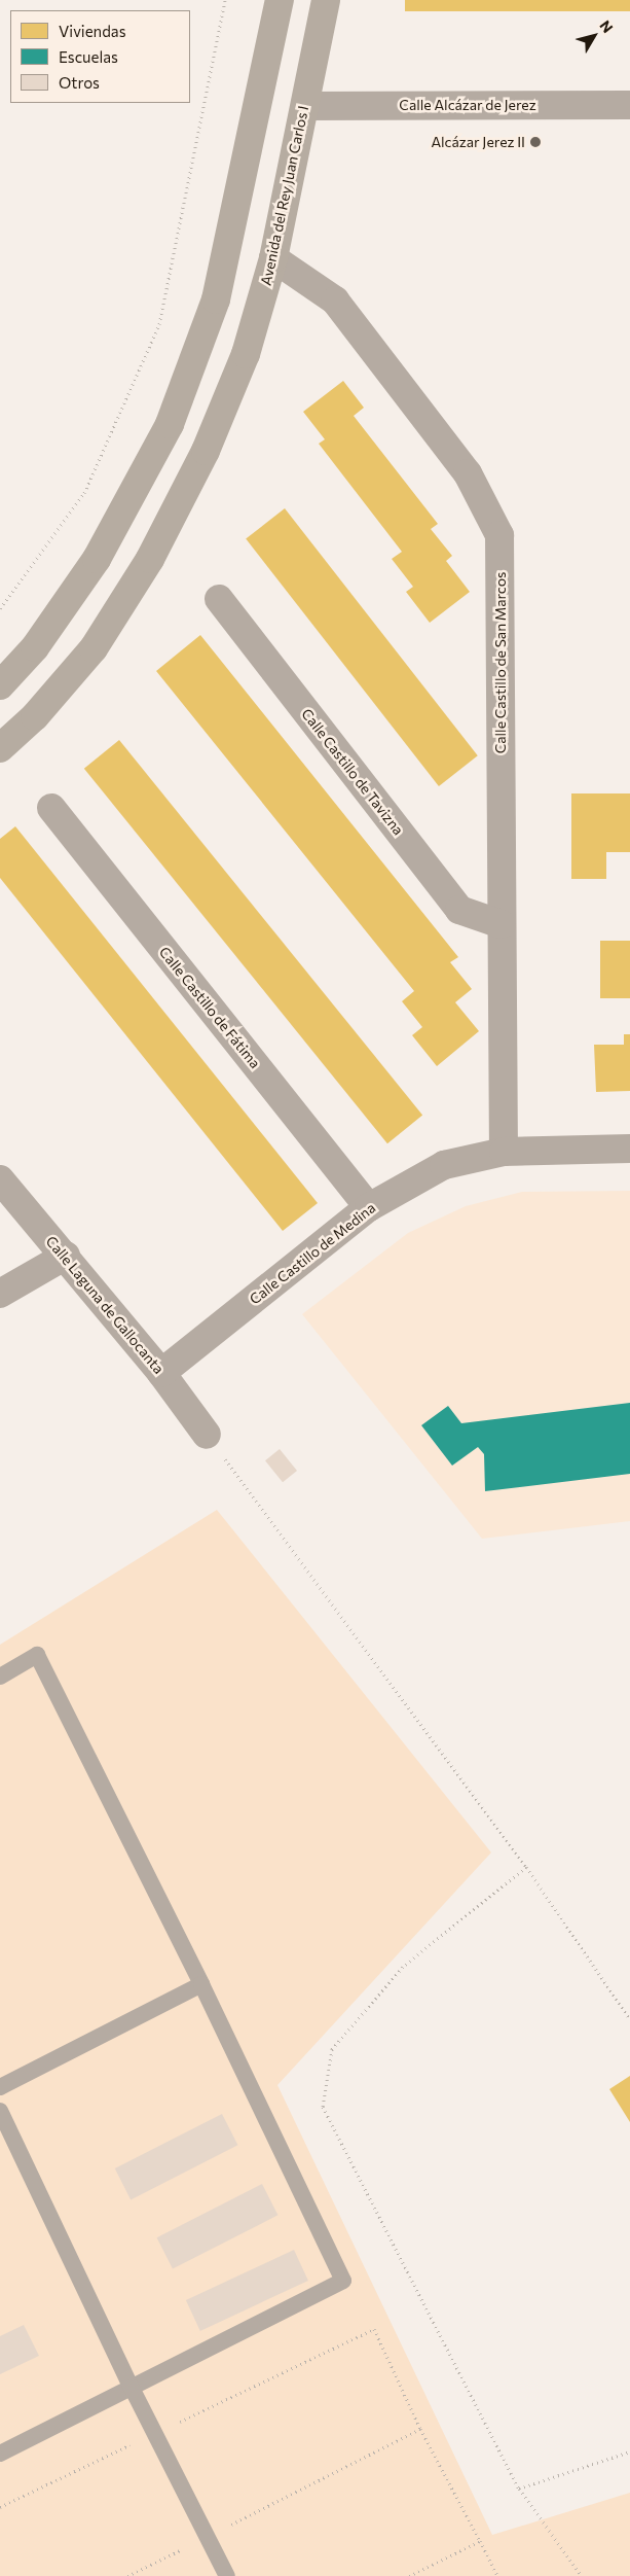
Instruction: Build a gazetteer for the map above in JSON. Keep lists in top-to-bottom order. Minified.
{"streets":{"main road":["Avenida del Rey Juan Carlos I"],"street":["Calle Alcázar de Jerez","Calle Castillo de San Marcos","Calle Castillo de Tavizna","Calle Castillo de Fátima","Calle Castillo de Medina","Calle Laguna de Gallocanta"]},"crossings":[["Calle Alcázar de Jerez","Avenida del Rey Juan Carlos I"],["Avenida del Rey Juan Carlos I","Calle Castillo de San Marcos"],["Calle Castillo de San Marcos","Calle Castillo de Tavizna"],["Calle Castillo de San Marcos","Calle Castillo de Medina"],["Calle Castillo de Fátima","Calle Castillo de Medina"],["Calle Castillo de Medina","Calle Laguna de Gallocanta"]],"places":["Alcázar Jerez II"],"legend":["Viviendas","Escuelas","Otros"],"north":"top right"}
